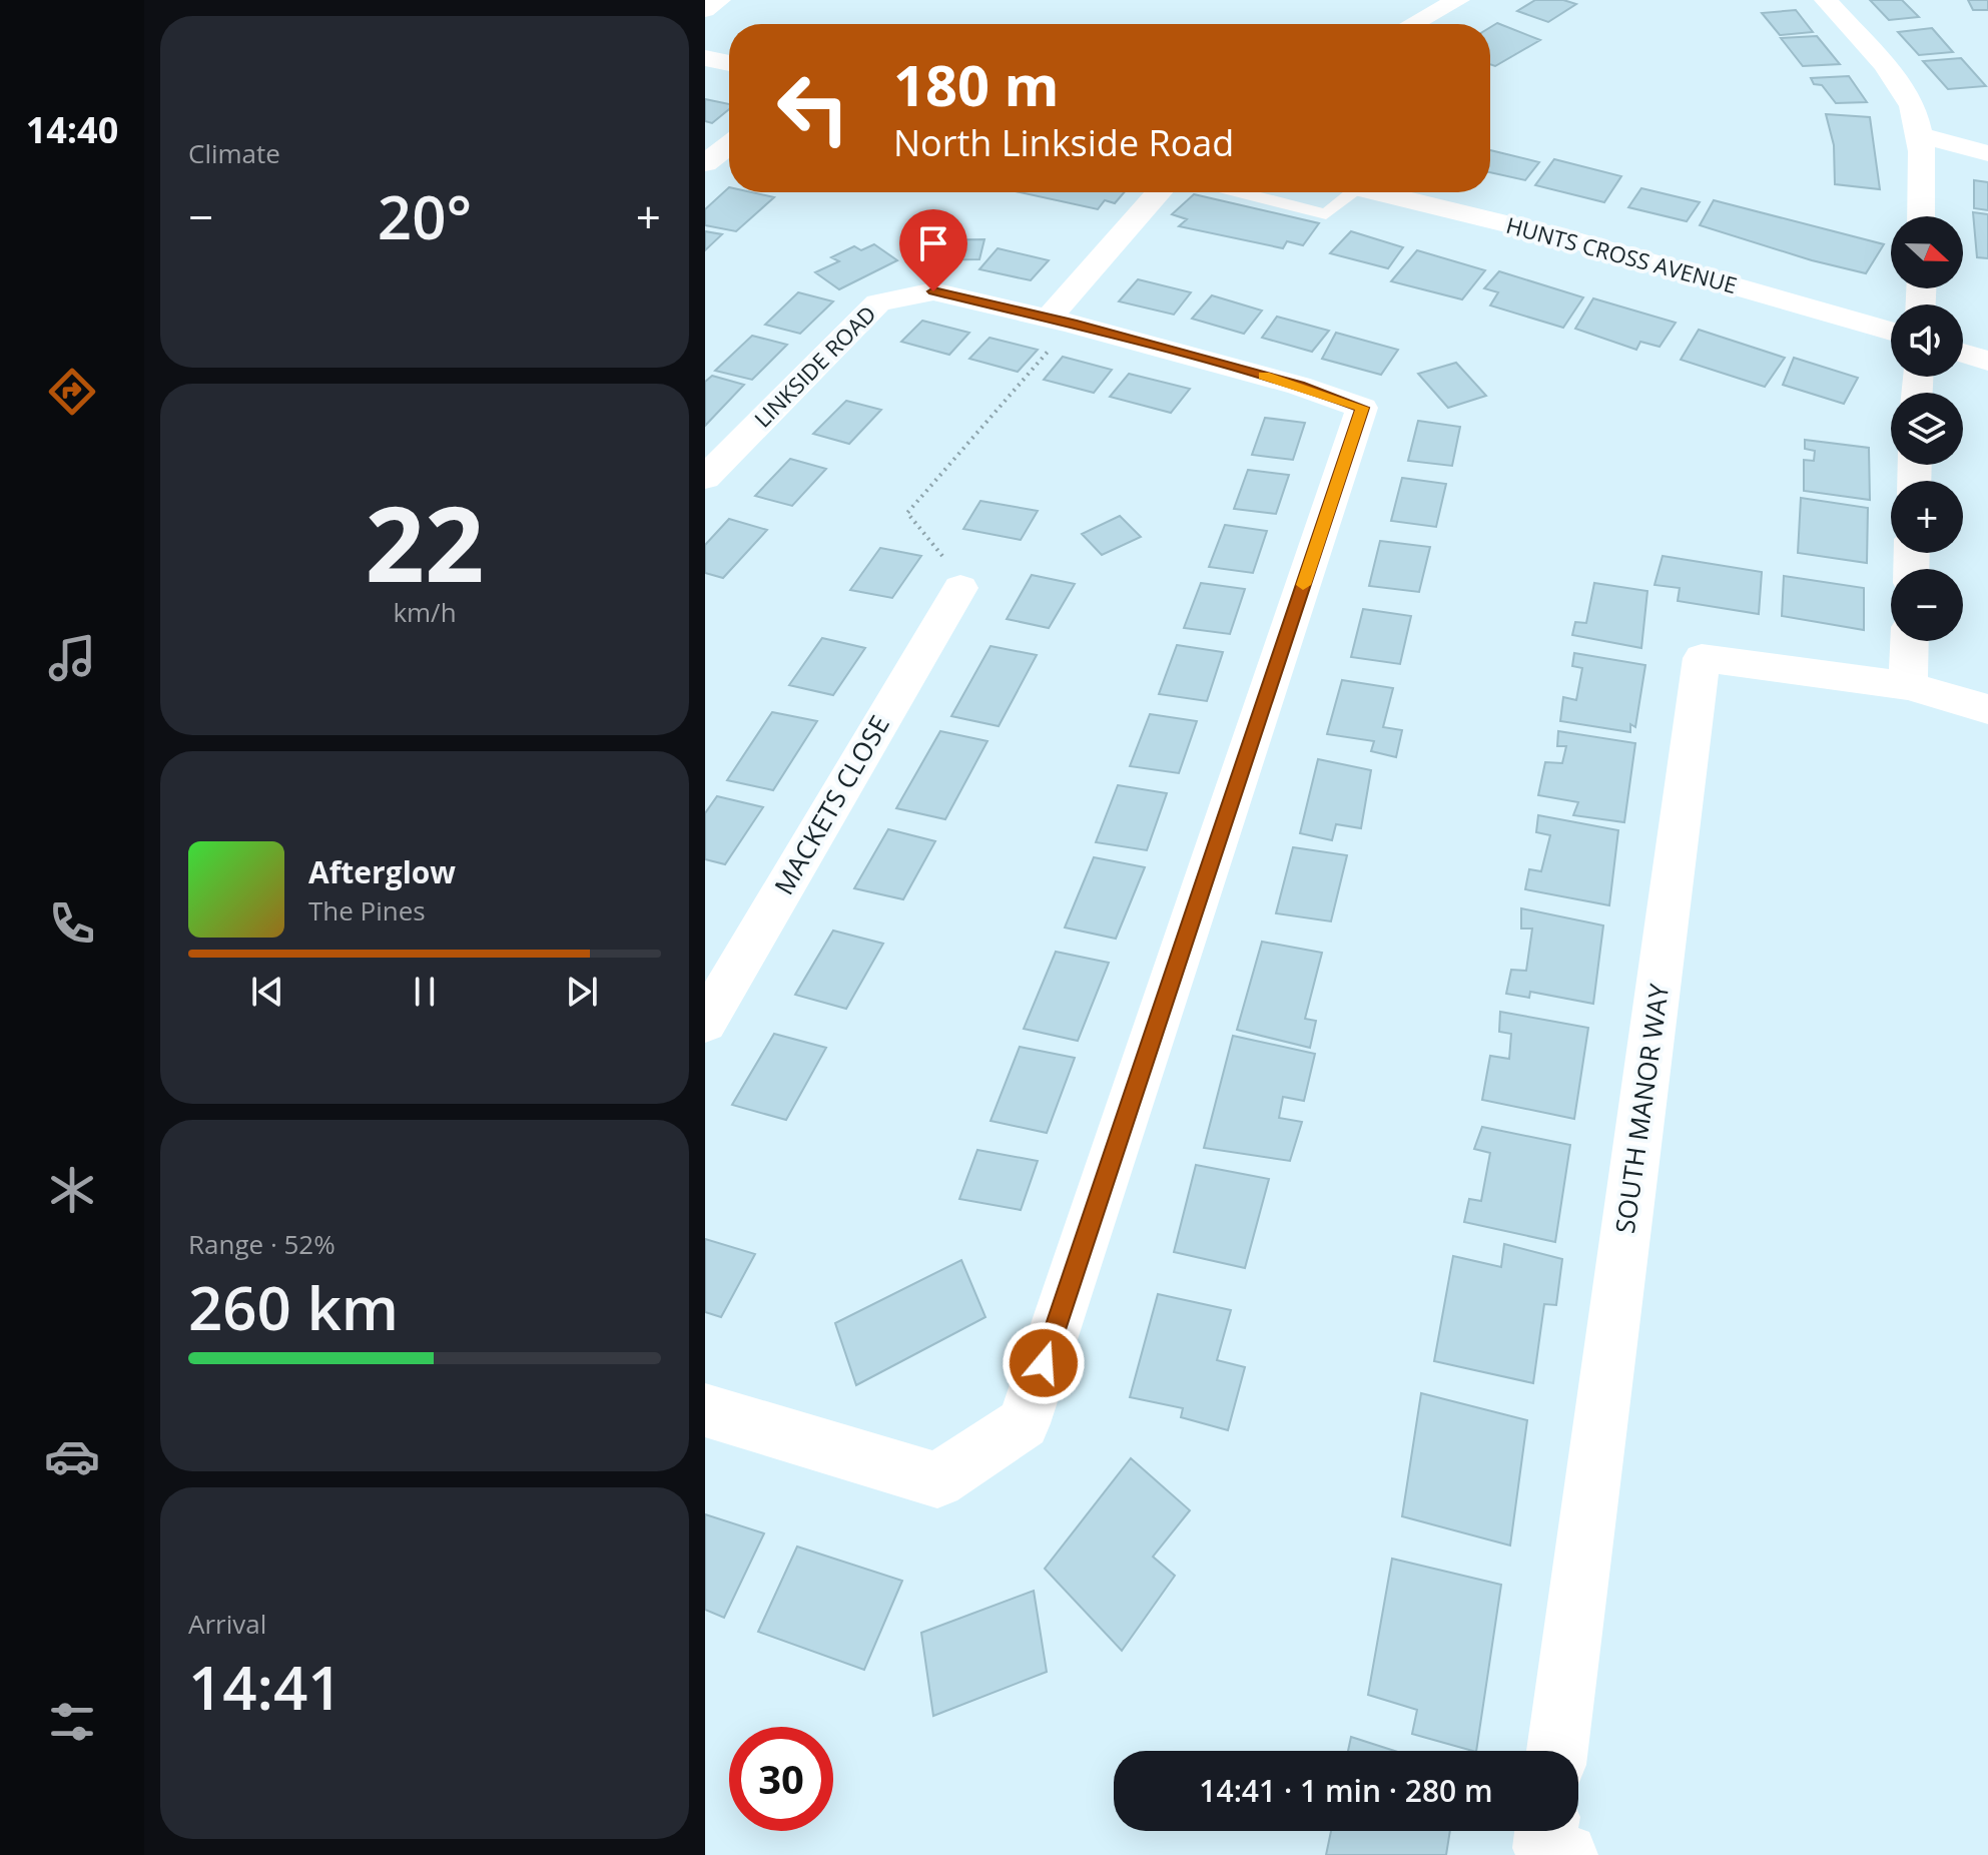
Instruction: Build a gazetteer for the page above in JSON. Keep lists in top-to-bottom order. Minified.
{"streets":{"street":["HUNTS CROSS AVENUE","LINKSIDE ROAD","MACKETS CLOSE","SOUTH MANOR WAY"]},"north":"right","page":{"tabs":"14:40","tile":["Climate",["22","km/h"],["Range · 52%","260 km"],["Arrival","14:41"]],"turn":["180 m","North Linkside Road"],"heat":["−","20°","+"],"map_buttons":["+","−"],"song":["Afterglow","The Pines"],"limit":"30","trip":"14:41 · 1 min · 280 m"}}
